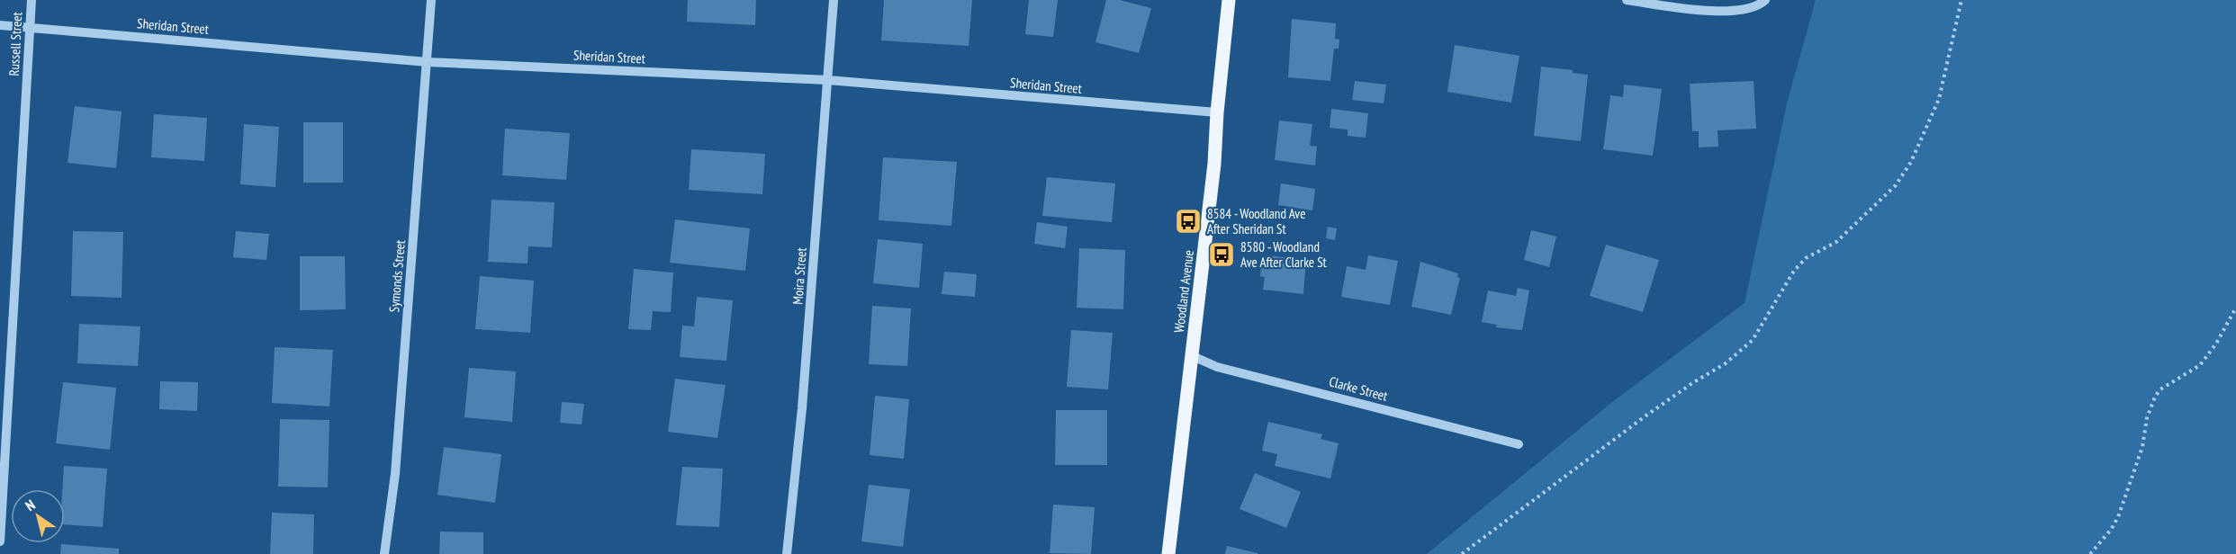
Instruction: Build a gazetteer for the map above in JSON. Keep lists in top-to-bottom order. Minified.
{"streets":{"main road":["Woodland Avenue"],"street":["Sheridan Street","Russell Street","Symonds Street","Moira Street","Clarke Street"]},"crossings":[["Sheridan Street","Russell Street"],["Sheridan Street","Symonds Street"],["Sheridan Street","Moira Street"],["Sheridan Street","Woodland Avenue"],["Woodland Avenue","Clarke Street"]],"places":{"bus stop":["8584 - Woodland Ave After Sheridan St","8580 - Woodland Ave After Clarke St"]},"north":"top left"}
